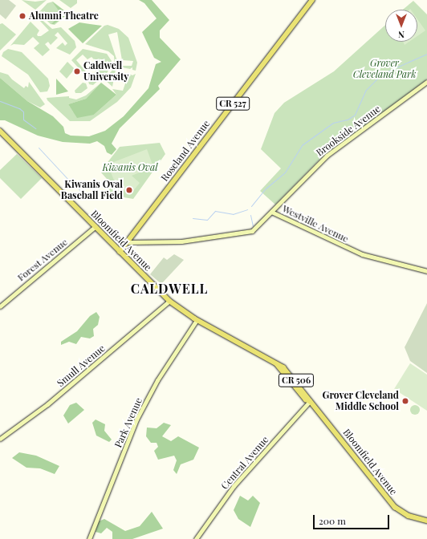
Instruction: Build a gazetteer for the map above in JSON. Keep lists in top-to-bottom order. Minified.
{"streets":{"main road":["CR 527","Roseland Avenue","Bloomfield Avenue","CR 506"],"street":["Brookside Avenue","Westville Avenue","Forest Avenue","Smull Avenue","Park Avenue","Central Avenue"]},"crossings":[["Brookside Avenue","Westville Avenue"],["Roseland Avenue","Westville Avenue"],["Roseland Avenue","Bloomfield Avenue"],["Bloomfield Avenue","Forest Avenue"],["Bloomfield Avenue","Smull Avenue"],["Bloomfield Avenue","Park Avenue"],["Bloomfield Avenue","Central Avenue"]],"districts":["CALDWELL"],"parks":["Grover Cleveland Park","Kiwanis Oval"],"places":["Alumni Theatre","Caldwell University","Kiwanis Oval Baseball Field","Grover Cleveland Middle School"],"scale_bar":"200 m","north":"bottom"}
